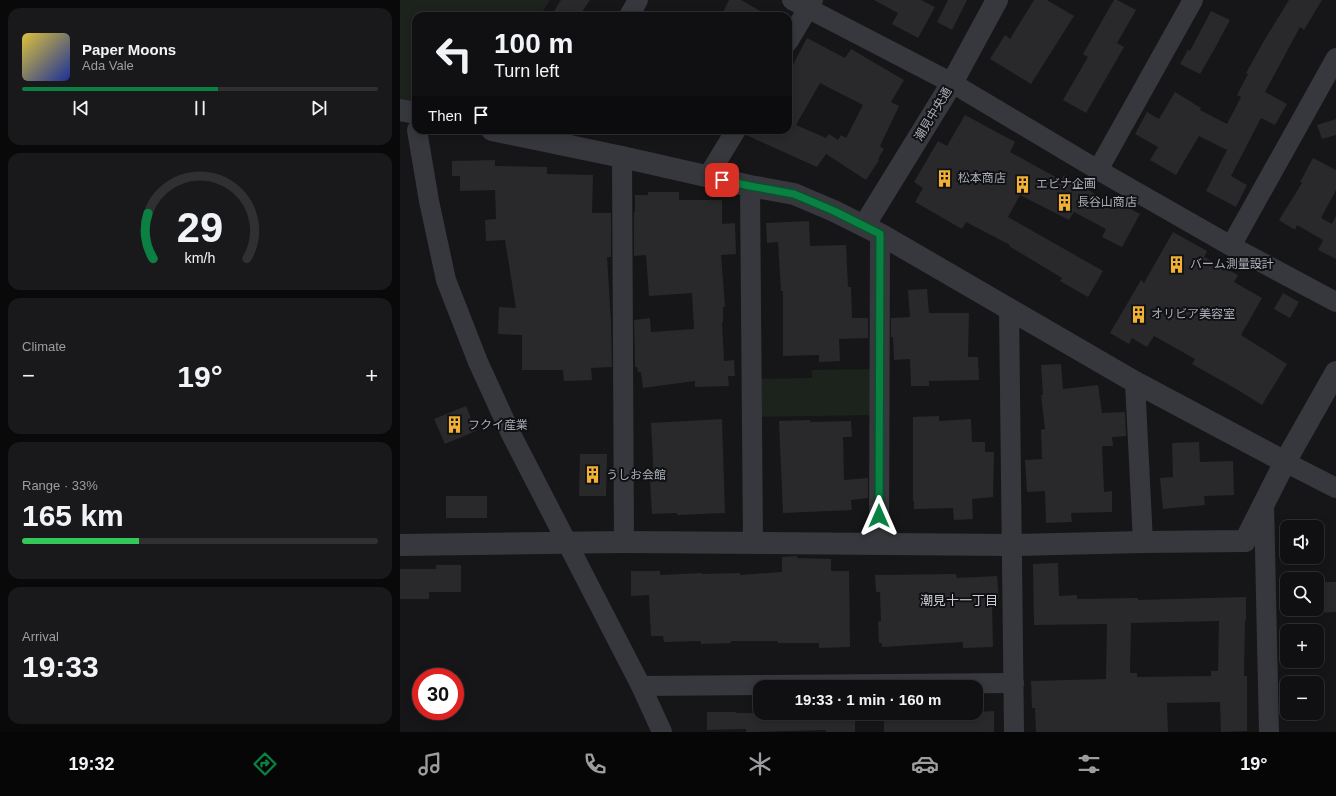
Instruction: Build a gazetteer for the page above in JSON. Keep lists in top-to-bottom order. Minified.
{"streets":{"street":["潮見中央通"]},"districts":["潮見十一丁目"],"places":{"building":["松本商店","エビナ企画","長谷山商店","バーム測量設計","オリビア美容室","フクイ産業","うしお会館"]},"page":{"turn":["100 m","Turn left"],"song":["Paper Moons","Ada Vale"],"then":"Then","tile":["Climate",["Range · 33%","165 km"],["Arrival","19:33"]],"heat":["−","19°","+"],"map_buttons":["+","−"],"limit":"30","trip":"19:33 · 1 min · 160 m","tabs":["19:32","19°"],"gauge":["29","km/h"]}}
